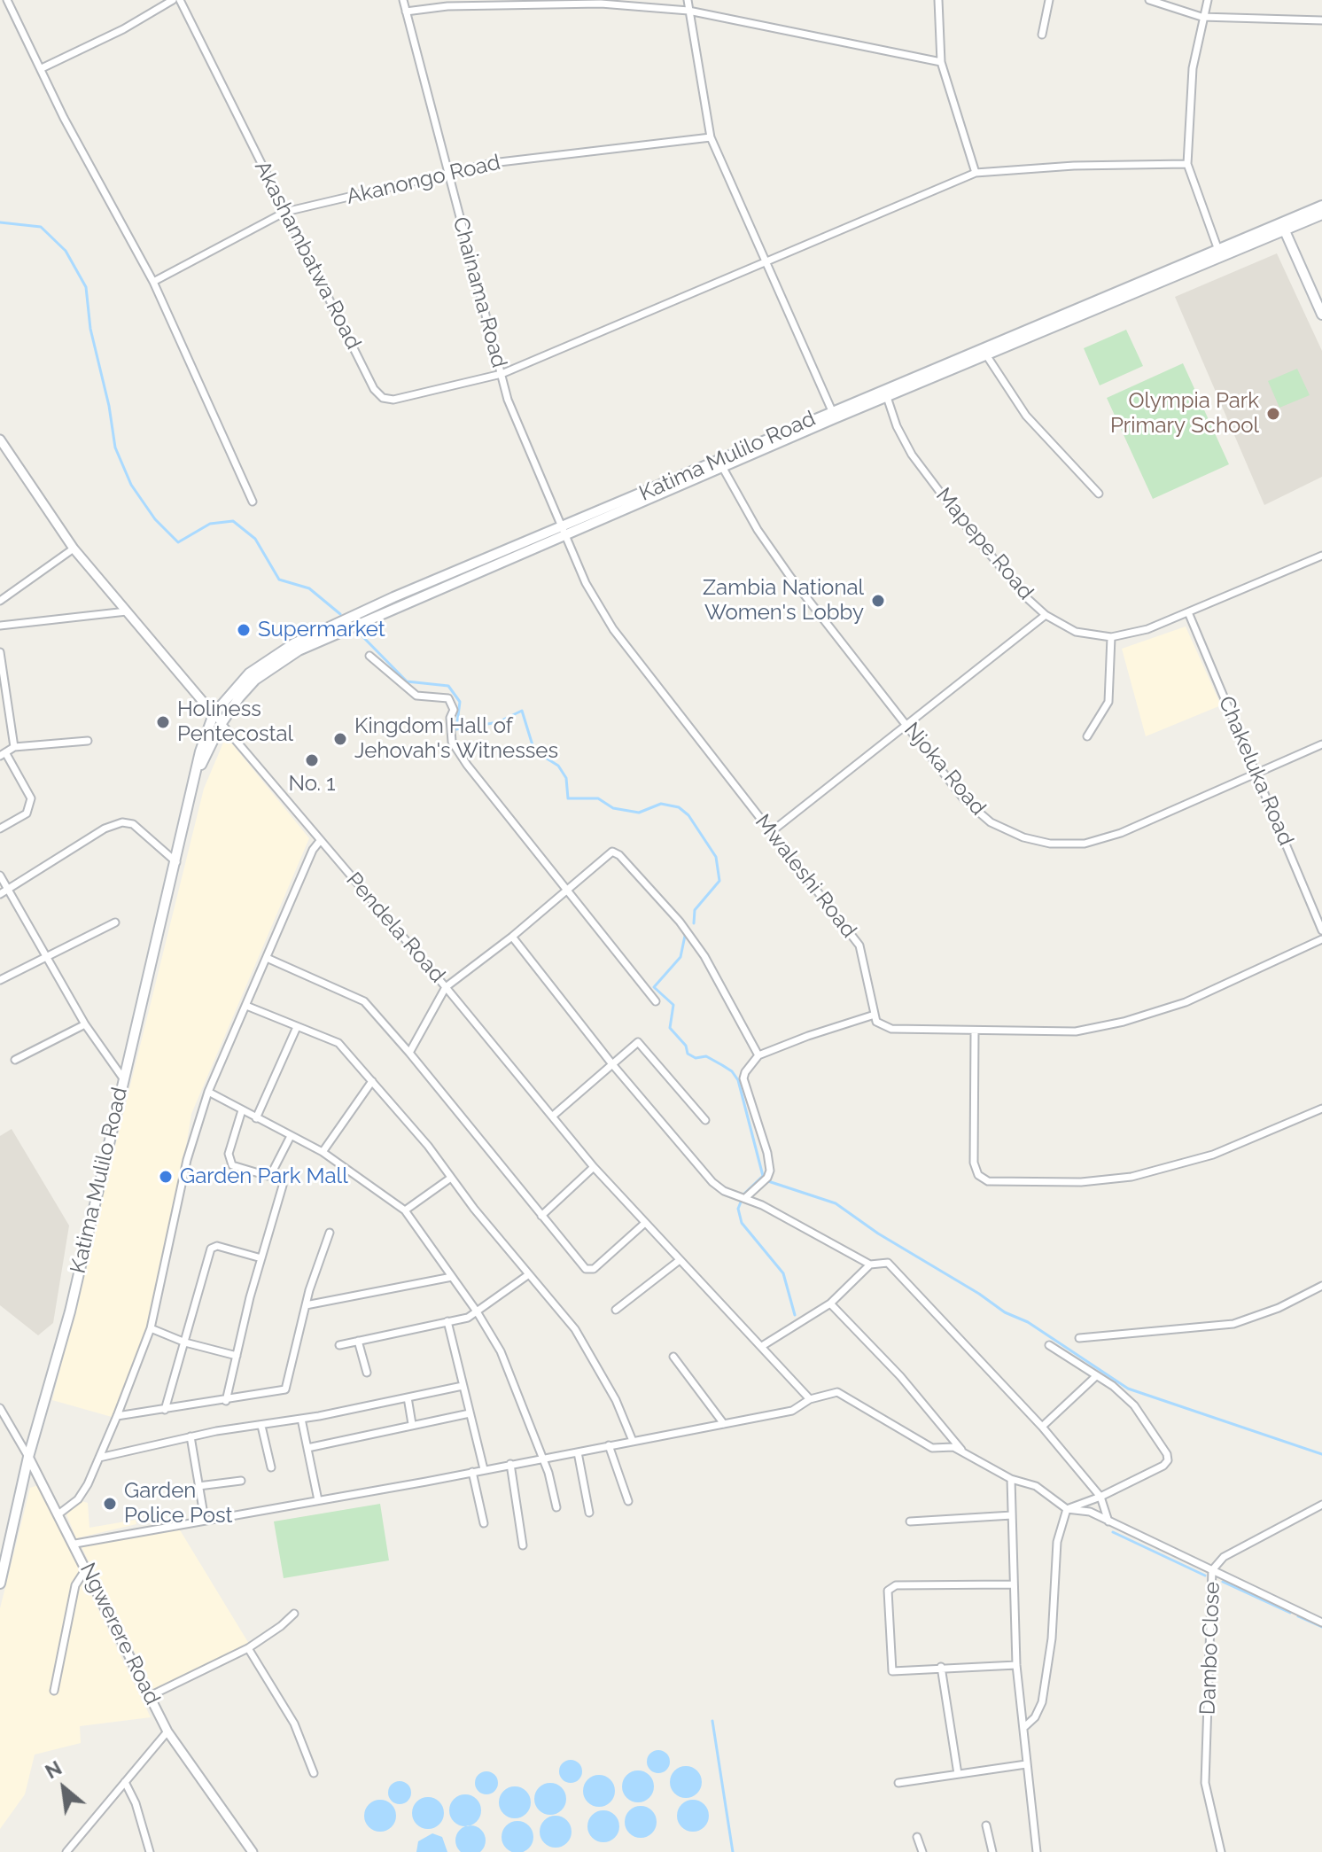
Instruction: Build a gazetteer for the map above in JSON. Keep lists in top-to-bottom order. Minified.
{"streets":{"main road":["Katima Mulilo Road"],"street":["Akanongo Road","Akashambatwa Road","Chainama Road","Mapepe Road","Njoka Road","Chakeluka Road","Mwaleshi Road","Pendela Road","Ngwerere Road","Dambo Close"]},"crossings":[["Akanongo Road","Akashambatwa Road"],["Akanongo Road","Chainama Road"],["Akashambatwa Road","Chainama Road"],["Chainama Road","Katima Mulilo Road"],["Chainama Road","Mwaleshi Road"],["Katima Mulilo Road","Mapepe Road"],["Katima Mulilo Road","Njoka Road"],["Katima Mulilo Road","Mwaleshi Road"],["Katima Mulilo Road","Pendela Road"],["Katima Mulilo Road","Ngwerere Road"],["Mapepe Road","Chakeluka Road"],["Njoka Road","Chakeluka Road"]],"places":["Olympia Park Primary School","Zambia National Women's Lobby","Supermarket","Holiness Pentecostal","Kingdom Hall of Jehovah's Witnesses","No. 1","Garden Park Mall","Garden Police Post"],"north":"top left"}
